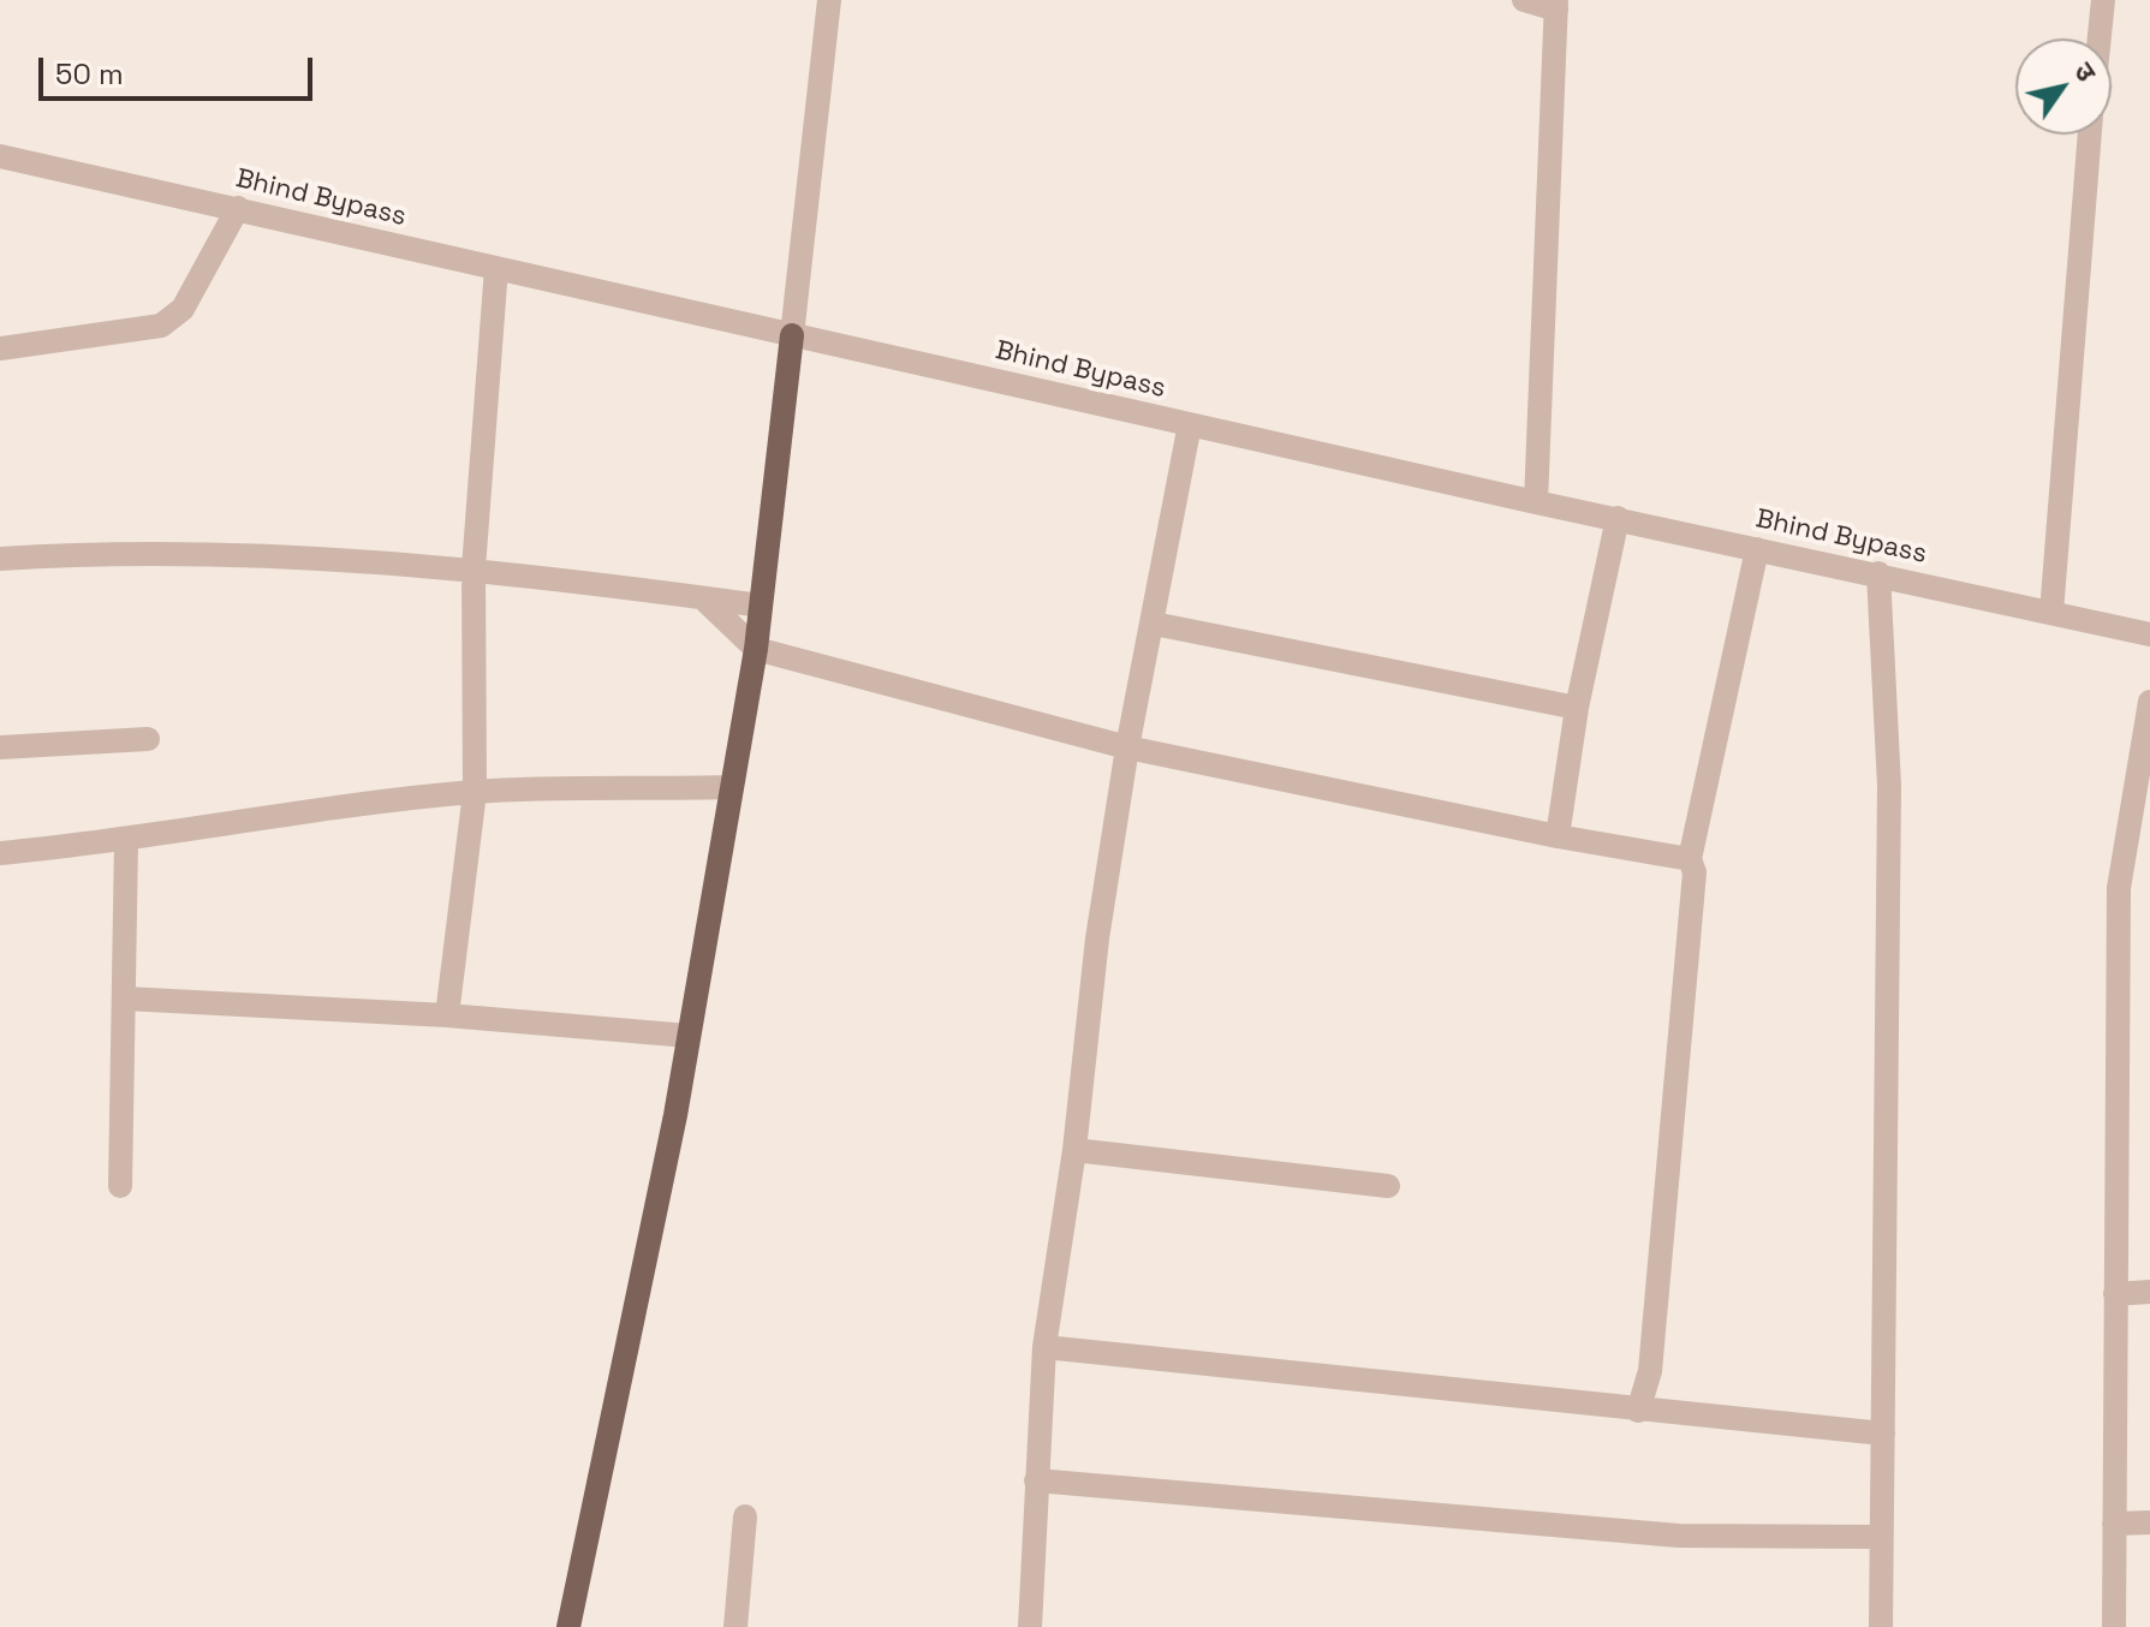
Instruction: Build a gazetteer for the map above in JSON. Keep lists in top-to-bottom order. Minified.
{"streets":{"street":["Bhind Bypass"]},"scale_bar":"50 m","north":"top right"}
